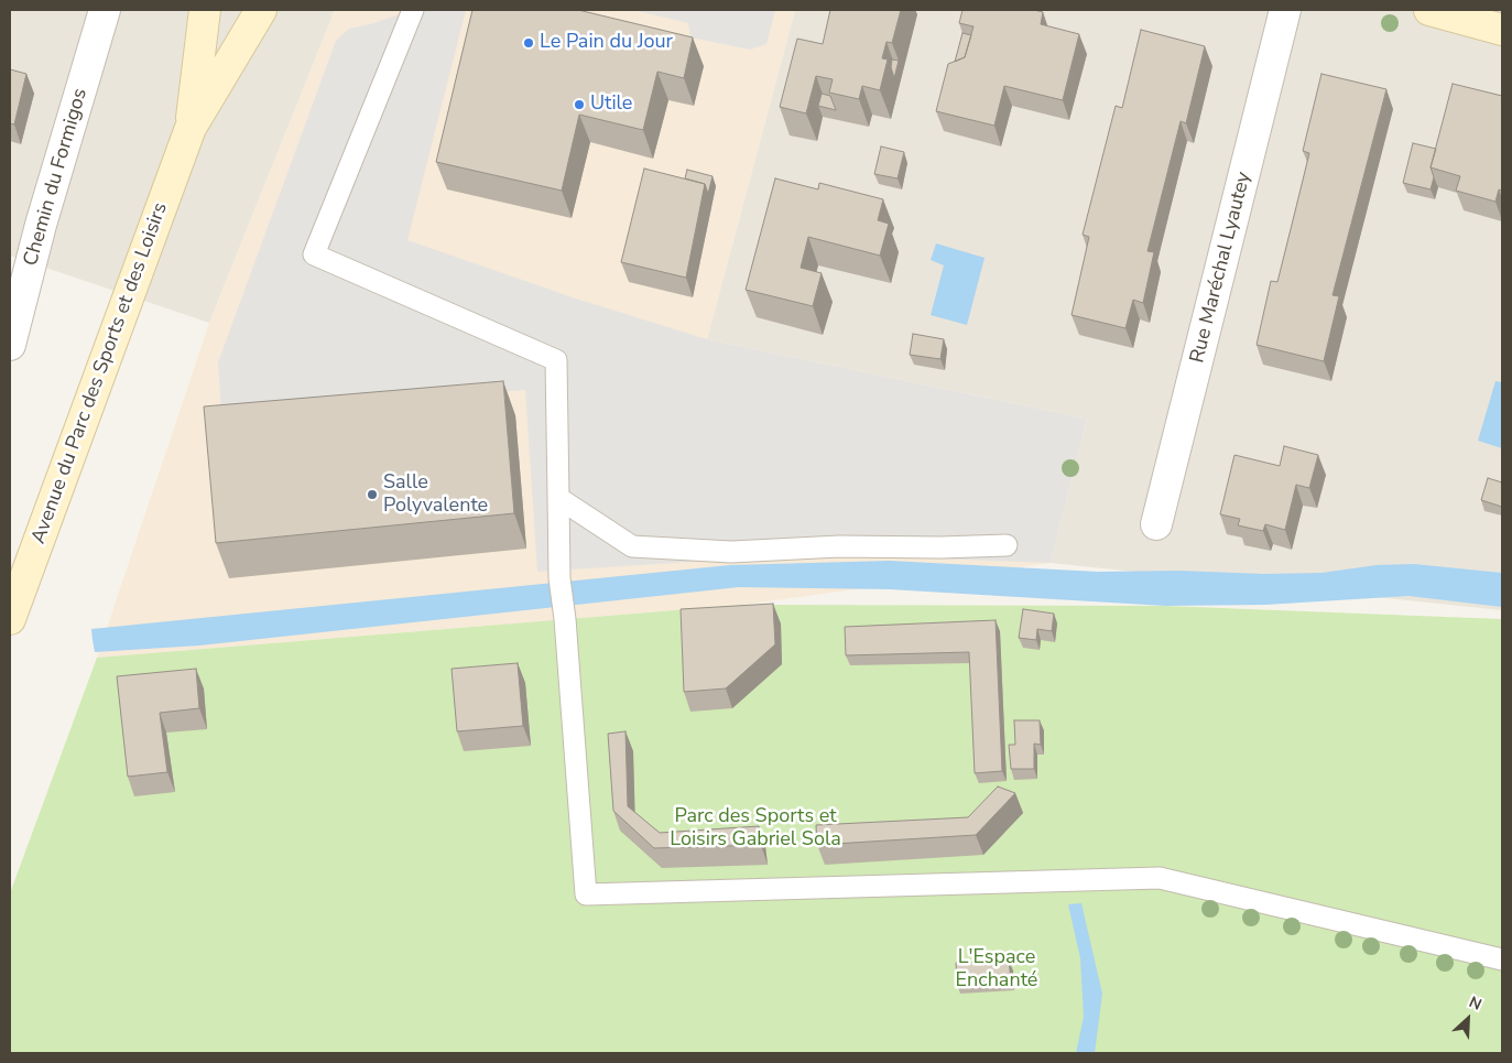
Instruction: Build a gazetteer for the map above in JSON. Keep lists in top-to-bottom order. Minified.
{"streets":{"main road":["Avenue du Parc des Sports et des Loisirs"],"street":["Chemin du Formigos","Rue Maréchal Lyautey"]},"parks":["Parc des Sports et Loisirs Gabriel Sola","L'Espace Enchanté"],"places":["Le Pain du Jour","Utile","Salle Polyvalente"],"north":"top right"}
